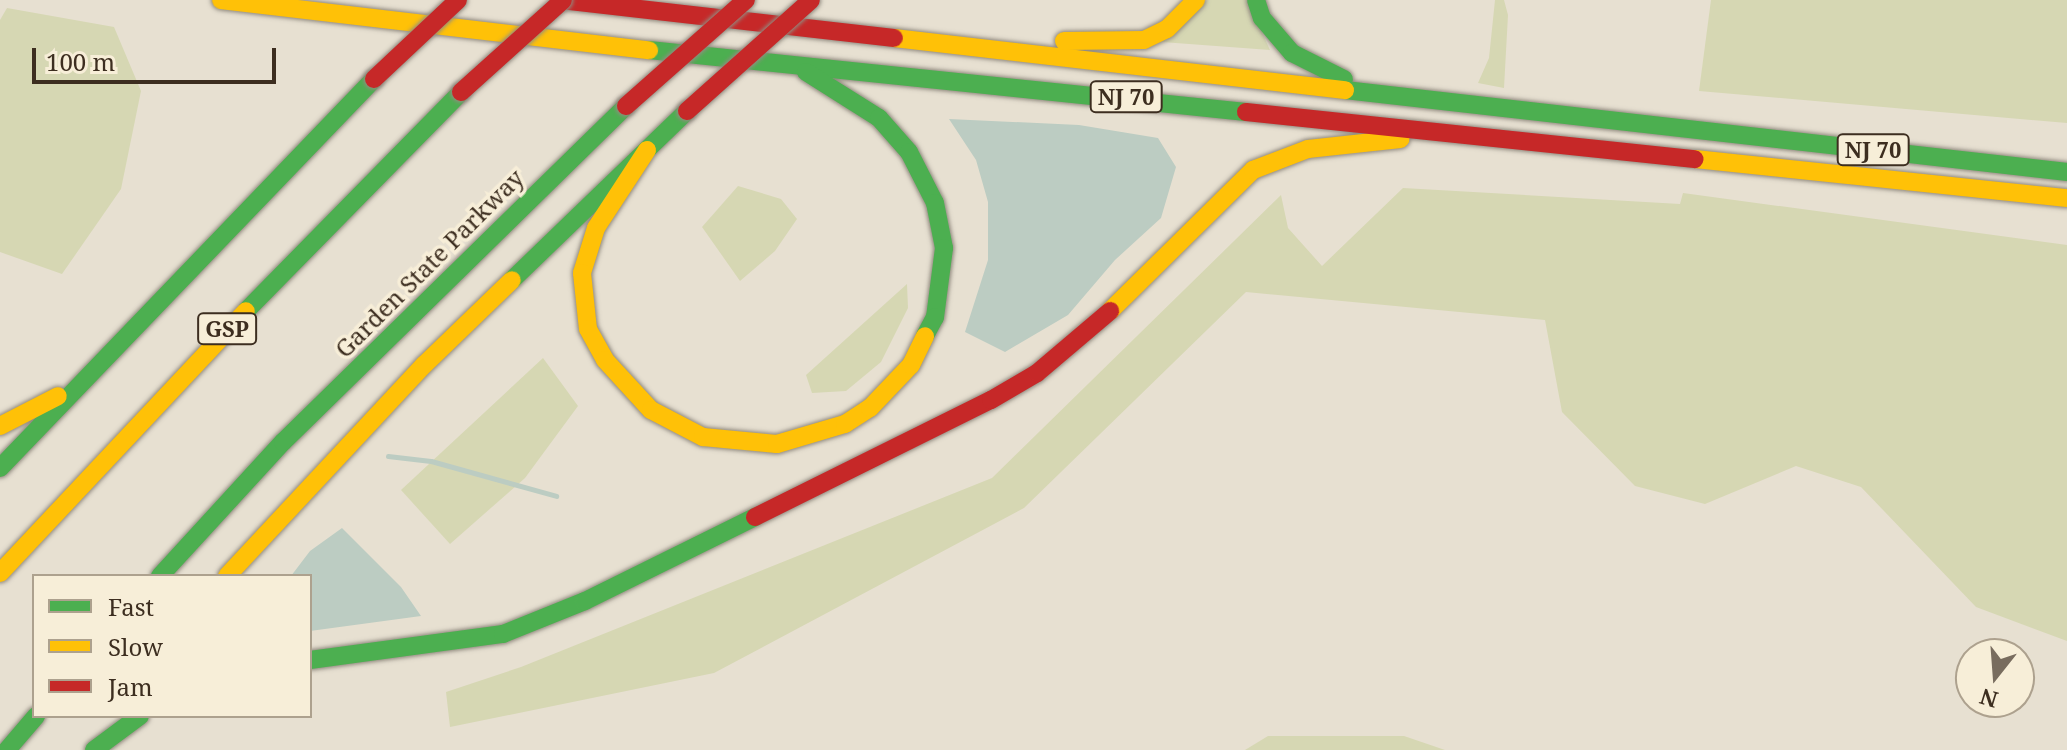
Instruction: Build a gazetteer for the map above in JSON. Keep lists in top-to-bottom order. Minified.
{"streets":{"highway":["NJ 70","Garden State Parkway","GSP"]},"crossings":[["NJ 70","GSP"]],"legend":["Fast","Slow","Jam"],"scale_bar":"100 m","north":"bottom"}
